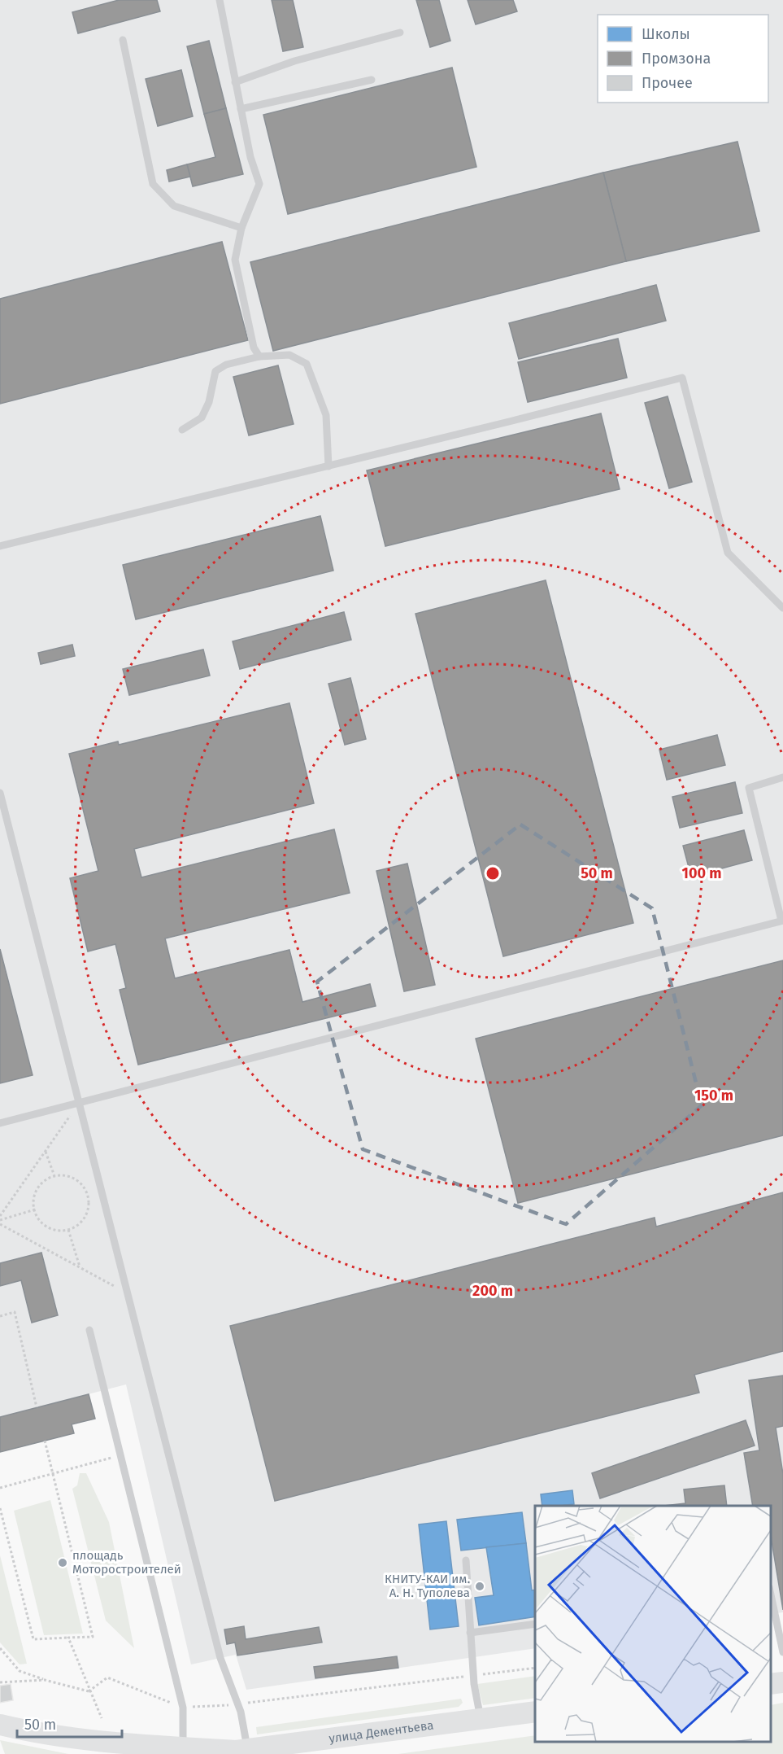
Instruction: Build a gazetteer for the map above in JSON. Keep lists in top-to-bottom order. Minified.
{"streets":{"main road":["улица Дементьева"]},"places":["площадь Моторостроителей","КНИТУ-КАИ им. А. Н. Туполева"],"legend":["Школы","Промзона","Прочее"],"scale_bar":"50 m","rings":["50 m","100 m","150 m","200 m"]}
